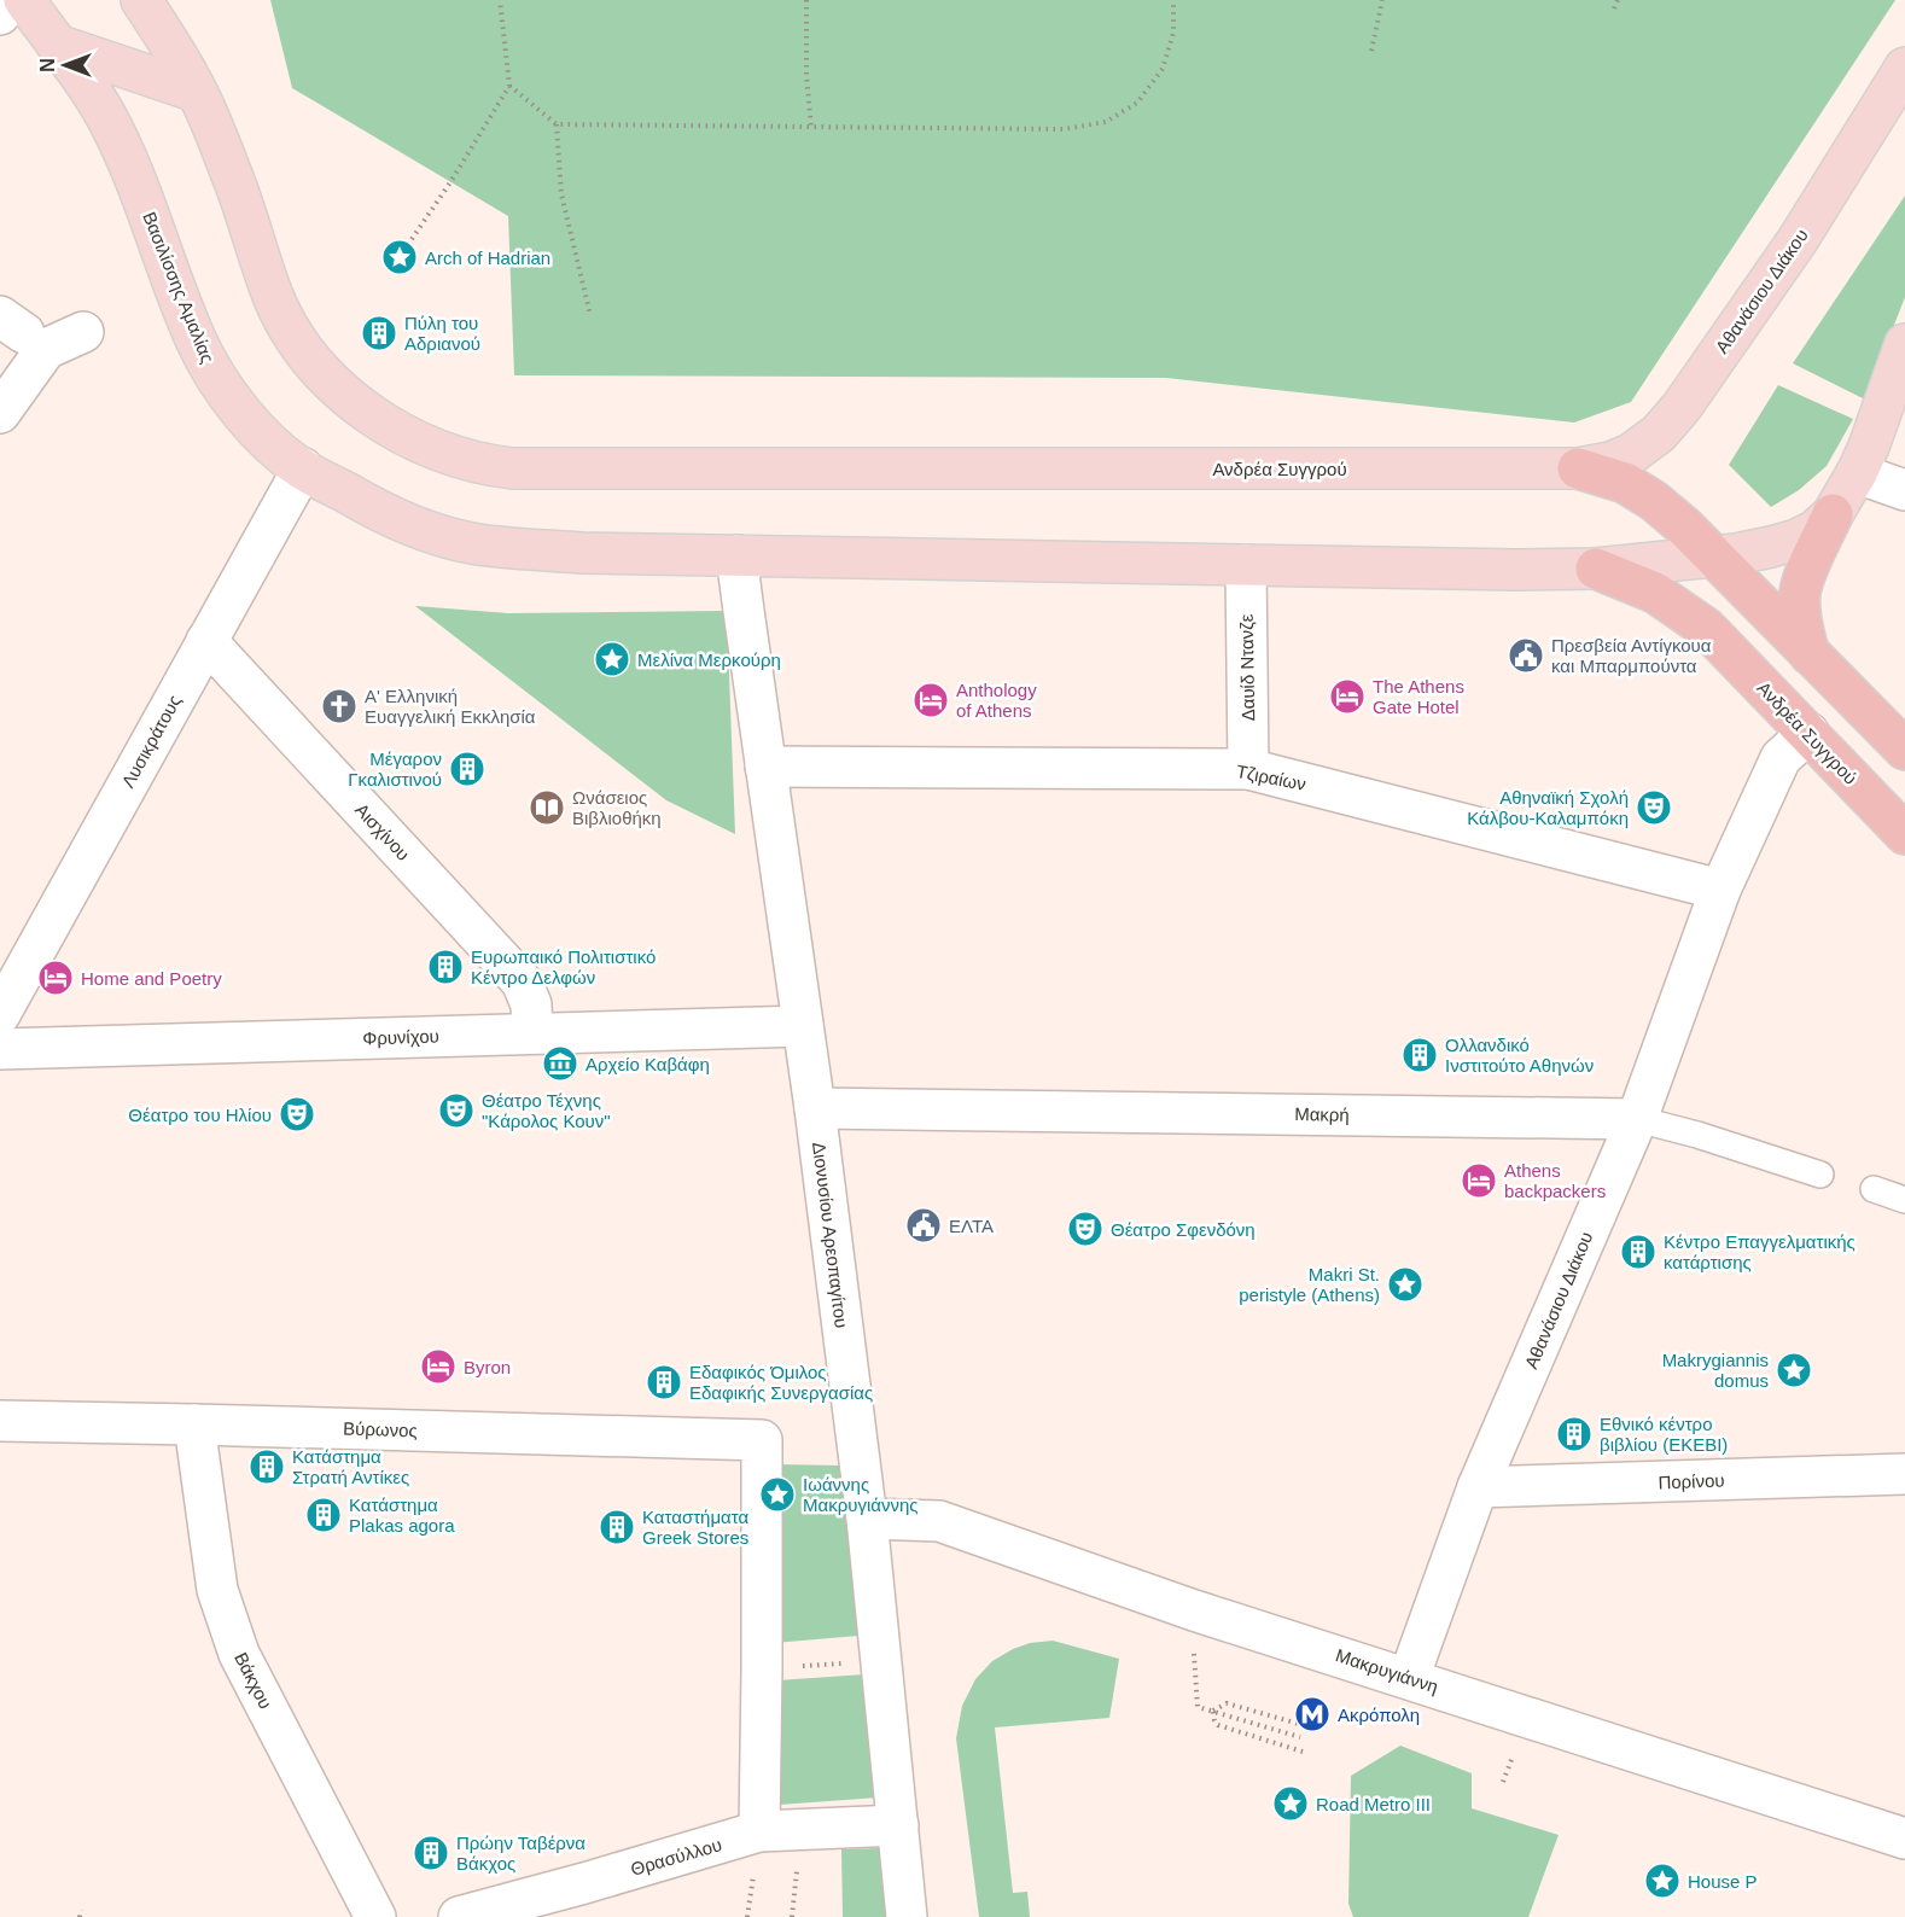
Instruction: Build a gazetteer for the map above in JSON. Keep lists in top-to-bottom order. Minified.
{"streets":{"highway":["Ανδρέα Συγγρού"],"main road":["Βασιλίσσης Αμαλίας","Αθανάσιου Διάκου"],"street":["Δαυίδ Ντανζε","Λυσικράτους","Τζιραίων","Αισχίνου","Φρυνίχου","Μακρή","Διονυσίου Αρεοπαγίτου","Βύρωνος","Πορίνου","Μακρυγιάννη","Βάκχου","Θρασύλλου"]},"crossings":[["Βασιλίσσης Αμαλίας","Ανδρέα Συγγρού"],["Βασιλίσσης Αμαλίας","Λυσικράτους"],["Βασιλίσσης Αμαλίας","Διονυσίου Αρεοπαγίτου"],["Αθανάσιου Διάκου","Ανδρέα Συγγρού"],["Αθανάσιου Διάκου","Τζιραίων"],["Αθανάσιου Διάκου","Μακρή"],["Αθανάσιου Διάκου","Πορίνου"],["Αθανάσιου Διάκου","Μακρυγιάννη"],["Ανδρέα Συγγρού","Δαυίδ Ντανζε"],["Ανδρέα Συγγρού","Διονυσίου Αρεοπαγίτου"],["Δαυίδ Ντανζε","Τζιραίων"],["Λυσικράτους","Αισχίνου"],["Τζιραίων","Διονυσίου Αρεοπαγίτου"],["Αισχίνου","Φρυνίχου"],["Φρυνίχου","Διονυσίου Αρεοπαγίτου"],["Μακρή","Διονυσίου Αρεοπαγίτου"],["Διονυσίου Αρεοπαγίτου","Μακρυγιάννη"],["Διονυσίου Αρεοπαγίτου","Θρασύλλου"],["Βύρωνος","Βάκχου"]],"places":{"place":["Arch of Hadrian","Μελίνα Μερκούρη","Makri St. peristyle (Athens)","Makrygiannis domus","Ιωάννης Μακρυγιάννης","Road Metro III","House P"],"building":["Πύλη του Αδριανού","Μέγαρον Γκαλιστινού","Ευρωπαικό Πολιτιστικό Κέντρο Δελφών","Ολλανδικό Ινστιτούτο Αθηνών","Κέντρο Επαγγελματικής κατάρτισης","Εδαφικός Όμιλος Εδαφικής Συνεργασίας","Εθνικό κέντρο βιβλίου (ΕΚΕΒΙ)","Κατάστημα Στρατή Αντίκες","Κατάστημα Plakas agora","Καταστήματα Greek Stores","Πρώην Ταβέρνα Βάκχος"],"public building":["Πρεσβεία Αντίγκουα και Μπαρμπούντα","ΕΛΤΑ"],"hotel":["The Athens Gate Hotel","Anthology of Athens","Home and Poetry","Athens backpackers","Byron"],"church":["Α' Ελληνική Ευαγγελική Εκκλησία"],"library":["Ωνάσειος Βιβλιοθήκη"],"theatre":["Αθηναϊκή Σχολή Κάλβου-Καλαμπόκη","Θέατρο Τέχνης \"Κάρολος Κουν\"","Θέατρο του Ηλίου","Θέατρο Σφενδόνη"],"museum":["Αρχείο Καβάφη"],"metro station":["Ακρόπολη"]},"north":"left"}
